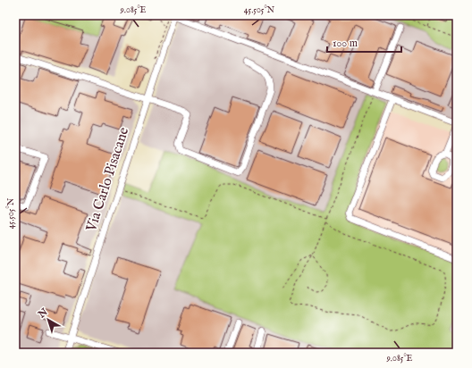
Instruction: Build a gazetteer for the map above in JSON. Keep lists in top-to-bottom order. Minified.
{"streets":{"street":["Via Carlo Pisacane"]},"scale_bar":"100 m","north":"top left","coordinates":["9.085°E","45.505°N"]}
